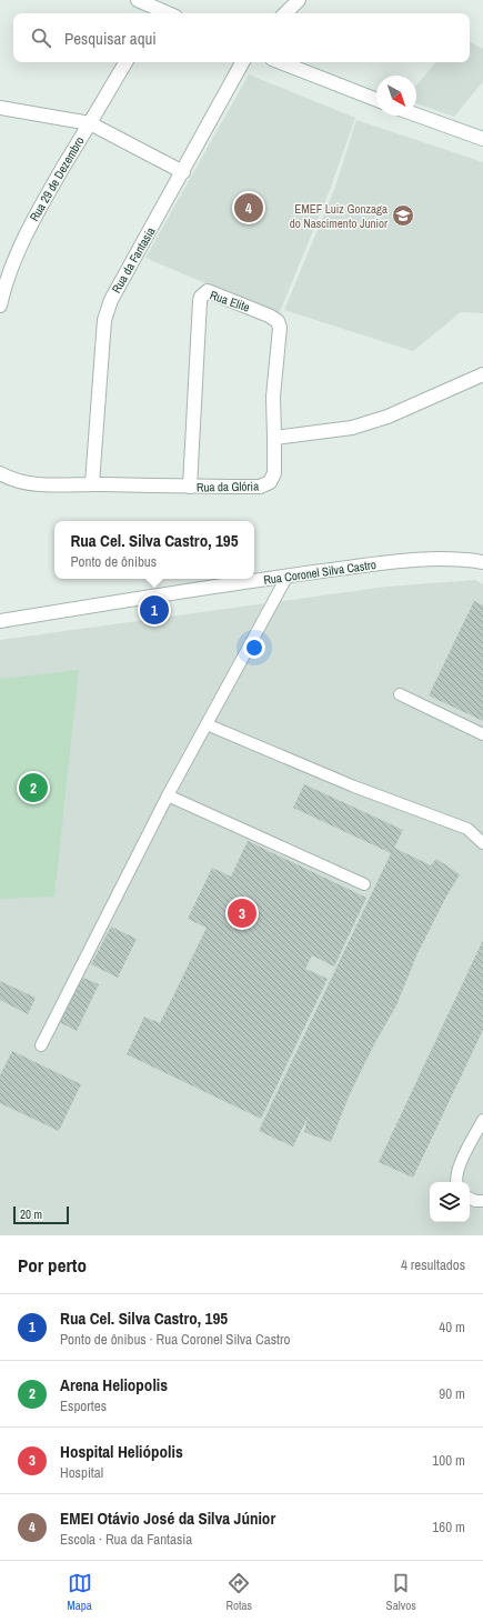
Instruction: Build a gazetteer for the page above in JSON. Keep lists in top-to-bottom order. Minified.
{"streets":{"street":["Rua 29 de Dezembro","Rua da Fantasia","Rua Elite","Rua da Glória","Rua Coronel Silva Castro"]},"crossings":[["Rua da Fantasia","Rua da Glória"],["Rua Elite","Rua da Glória"]],"places":{"school or university":["EMEF Luiz Gonzaga do Nascimento Junior"]},"scale_bar":"20 m","north":"bottom right","page":{"search":"Pesquisar aqui","pins":["4","1","2","3"],"popup":["Rua Cel. Silva Castro, 195","Ponto de ônibus"],"scale":"20 m","heading":["Por perto","4 resultados"],"list":[{"mark":"1","name":"Rua Cel. Silva Castro, 195","note":"Ponto de ônibus · Rua Coronel Silva Castro","value":"40 m"},{"mark":"2","name":"Arena Heliopolis","note":"Esportes","value":"90 m"},{"mark":"3","name":"Hospital Heliópolis","note":"Hospital","value":"100 m"},{"mark":"4","name":"EMEI Otávio José da Silva Júnior","note":"Escola · Rua da Fantasia","value":"160 m"}],"nav":["Mapa","Rotas","Salvos"]}}
